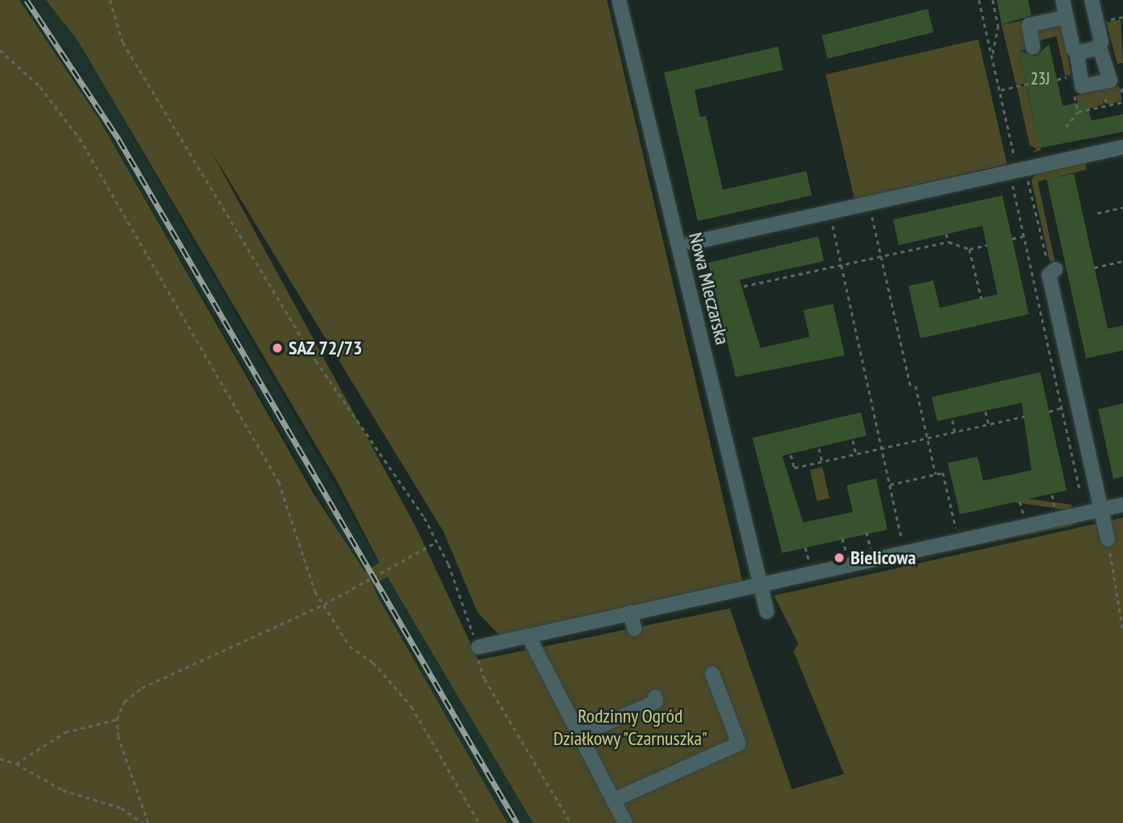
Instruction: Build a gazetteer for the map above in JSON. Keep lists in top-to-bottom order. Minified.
{"streets":{"street":["Nowa Mleczarska"]},"parks":["Rodzinny Ogród Działkowy \"Czarnuszka\""],"places":["SAZ 72/73","Bielicowa"],"house_numbers":["23J"]}
